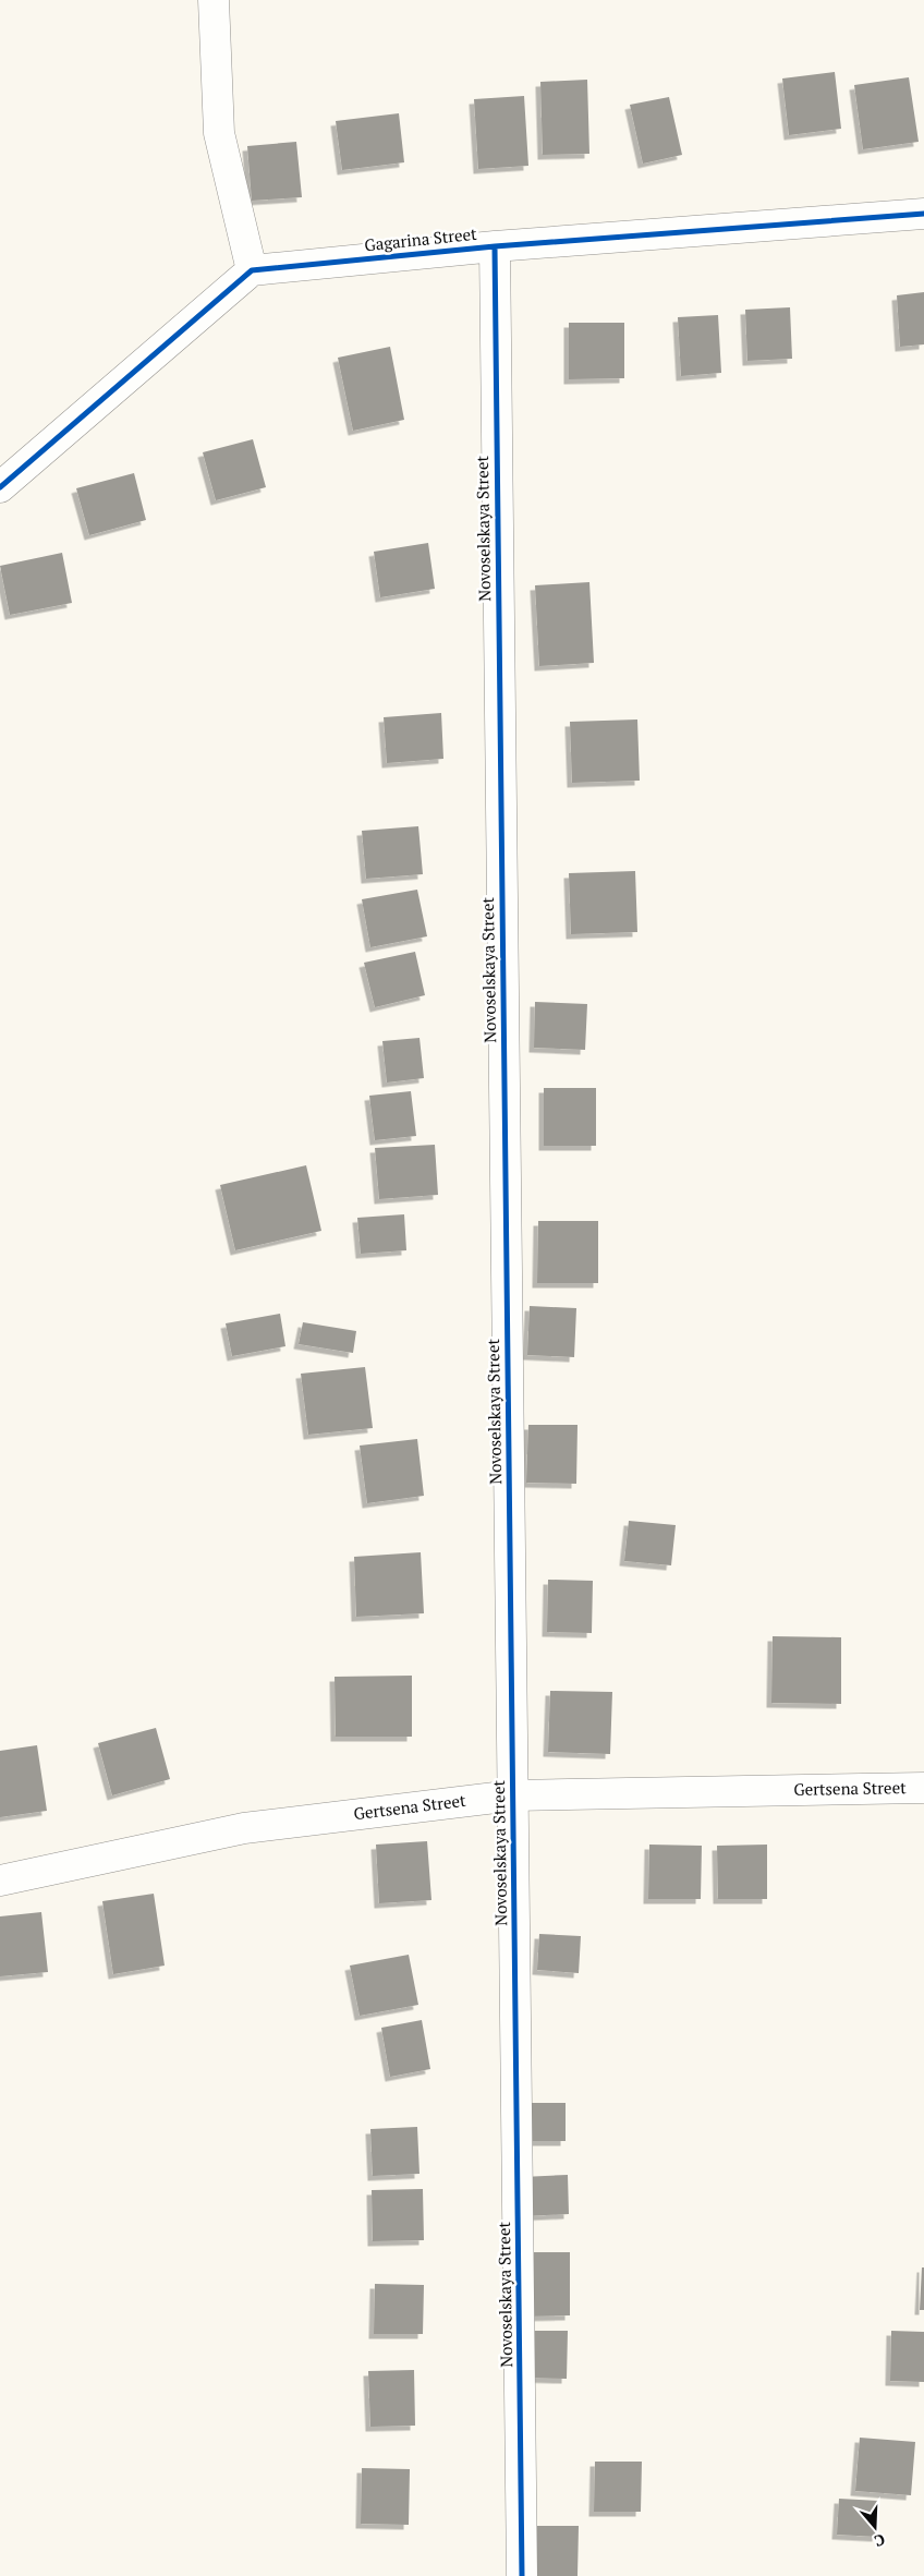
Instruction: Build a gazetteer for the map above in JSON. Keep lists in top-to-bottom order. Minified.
{"streets":{"street":["Gagarina Street","Novoselskaya Street","Gertsena Street"]},"crossings":[["Gagarina Street","Novoselskaya Street"],["Novoselskaya Street","Gertsena Street"]],"north":"bottom"}
